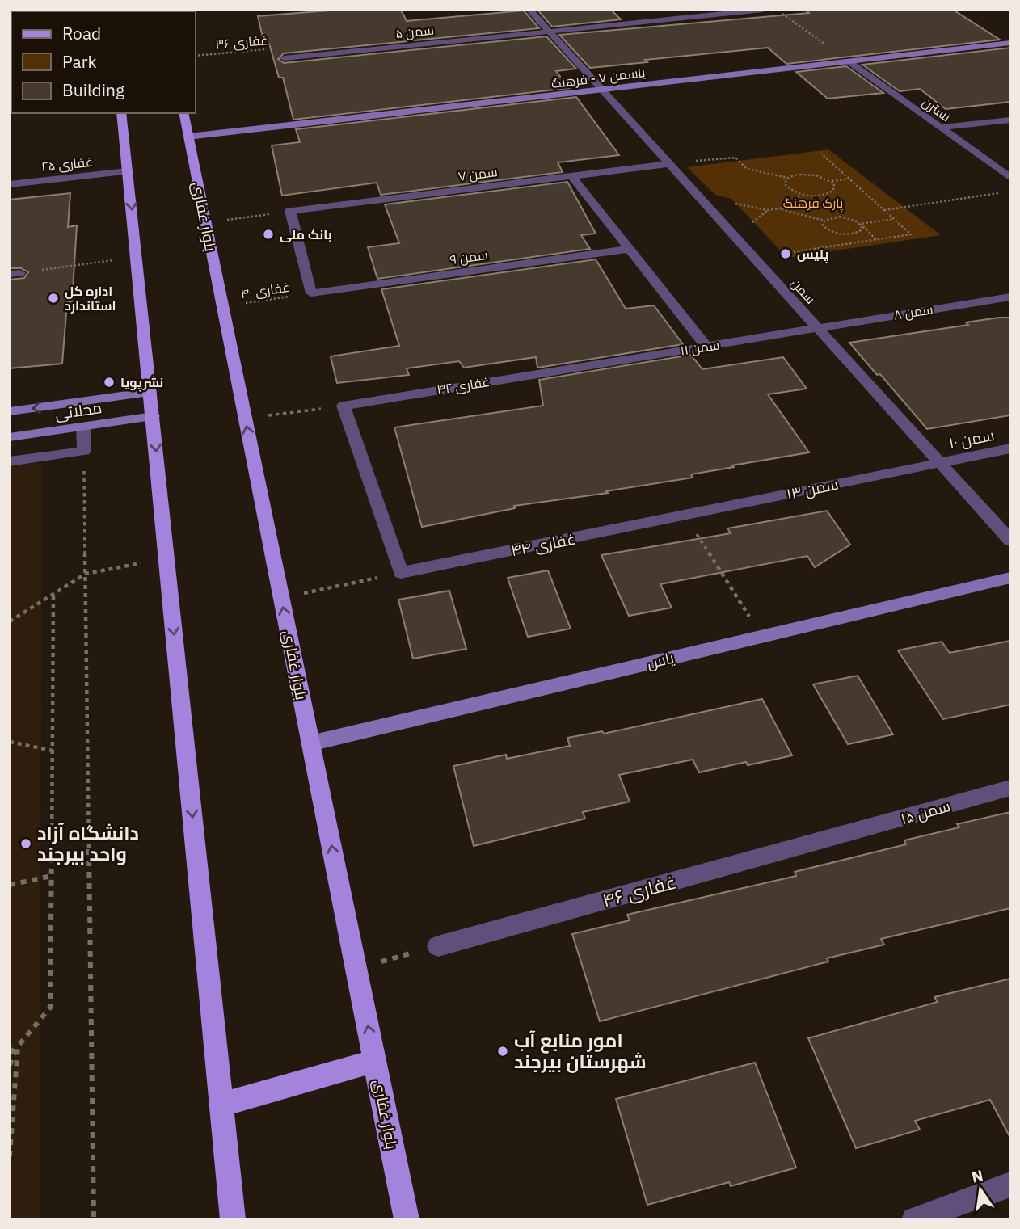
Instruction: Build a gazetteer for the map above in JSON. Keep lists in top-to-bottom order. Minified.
{"streets":{"main road":["بلوار غفاری"],"street":["سمن ۵","یاسمن ۷ - فرهنگ","نسترن","غفاری ۲۵","سمن ۷","سمن ۹","سمن","سمن ۸","سمن ۱۱","غفاری ۴۲","محلاتی","سمن ۱۰","سمن ۱۳","غفاری ۴۴","یاس","سمن ۱۵","غفاری ۴۶"],"path":["غفاری ۳۶","غفاری ۴۰"]},"crossings":[["سمن ۵","غفاری ۳۶"],["سمن ۵","سمن"],["یاسمن ۷ - فرهنگ","نسترن"],["یاسمن ۷ - فرهنگ","بلوار غفاری"],["یاسمن ۷ - فرهنگ","سمن"],["سمن ۷","سمن"],["بلوار غفاری","غفاری ۴۰"],["بلوار غفاری","یاس"],["سمن ۹","غفاری ۴۰"],["سمن","سمن ۸"],["سمن","سمن ۱۱"],["سمن","سمن ۱۰"],["سمن","سمن ۱۳"],["سمن ۸","سمن ۱۱"],["سمن ۱۱","غفاری ۴۲"],["سمن ۱۰","سمن ۱۳"],["سمن ۱۳","غفاری ۴۴"],["سمن ۱۵","غفاری ۴۶"]],"parks":["پارک فرهنگ"],"places":["بانک ملی","پلیس","اداره کل استاندارد","نشرپویا","دانشگاه آزاد واحد بیرجند","امور منابع آب شهرستان بیرجند"],"legend":["Road","Park","Building"],"north":"top"}
